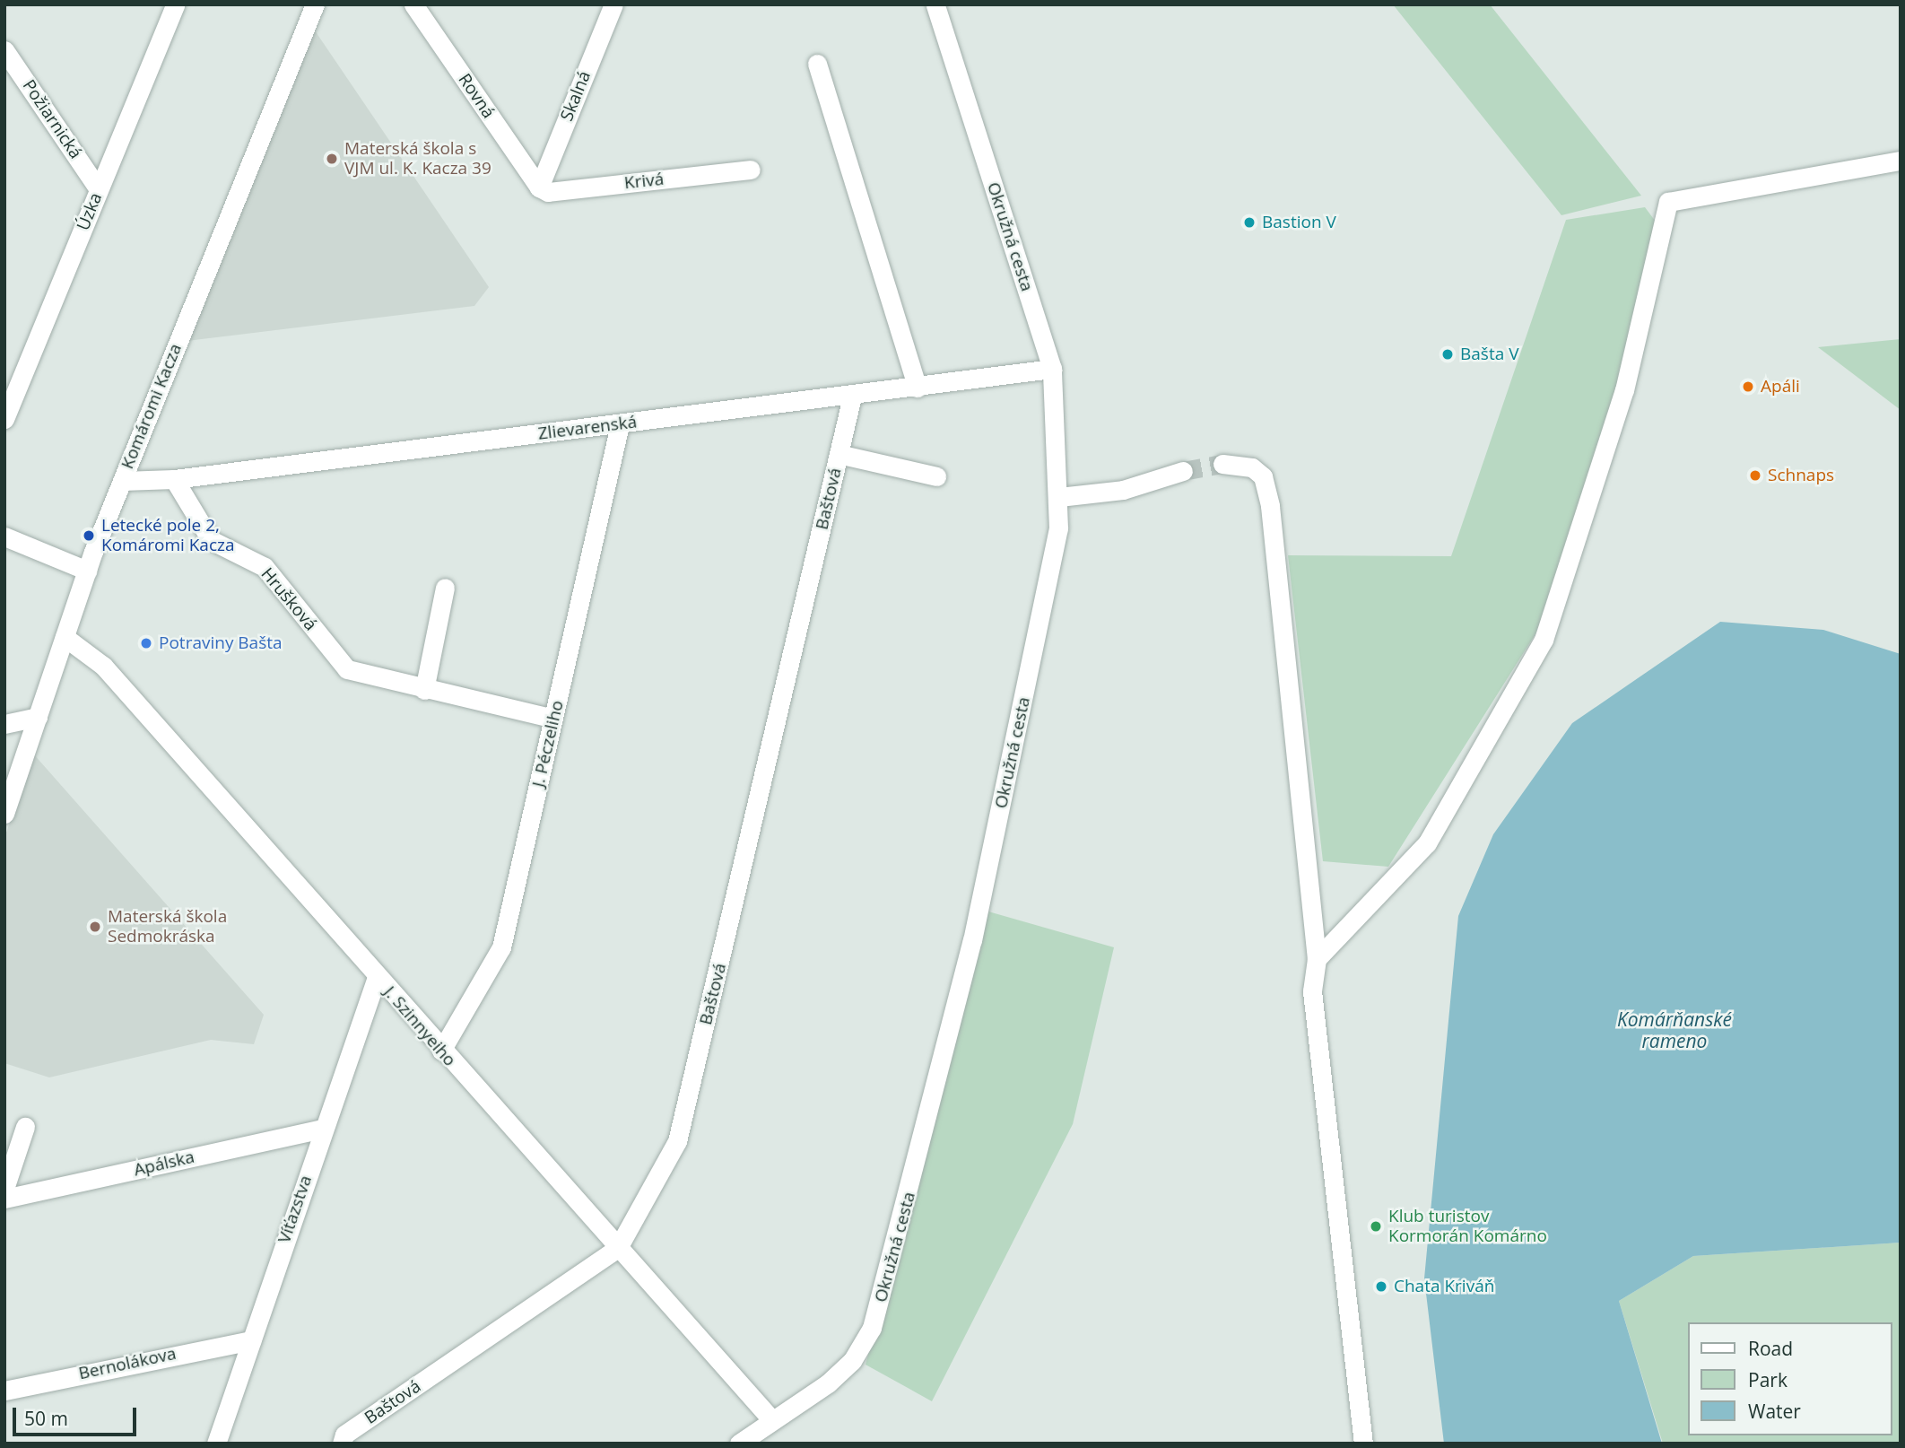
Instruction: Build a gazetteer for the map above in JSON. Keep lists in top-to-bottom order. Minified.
{"streets":{"street":["Rovná","Skalná","Požiarnická","Krivá","Úzka","Okružná cesta","Komáromi Kacza","Zlievarenská","Baštová","Hrušková","J. Péczeliho","J. Szinnyeiho","Apálska","Víťazstva","Bernolákova"]},"crossings":[["Rovná","Skalná"],["Rovná","Krivá"],["Skalná","Krivá"],["Požiarnická","Úzka"],["Okružná cesta","Zlievarenská"],["Okružná cesta","J. Szinnyeiho"],["Komáromi Kacza","Zlievarenská"],["Komáromi Kacza","J. Szinnyeiho"],["Zlievarenská","Baštová"],["Zlievarenská","Hrušková"],["Zlievarenská","J. Péczeliho"],["Baštová","J. Szinnyeiho"],["Hrušková","J. Péczeliho"],["J. Péczeliho","J. Szinnyeiho"],["J. Szinnyeiho","Víťazstva"],["Apálska","Víťazstva"],["Víťazstva","Bernolákova"]],"water":["Komárňanské rameno"],"places":["Materská škola s VJM ul. K. Kacza 39","Bastion V","Bašta V","Apáli","Schnaps","Letecké pole 2, Komáromi Kacza","Potraviny Bašta","Materská škola Sedmokráska","Klub turistov Kormorán Komárno","Chata Kriváň"],"legend":["Road","Park","Water"],"scale_bar":"50 m"}
